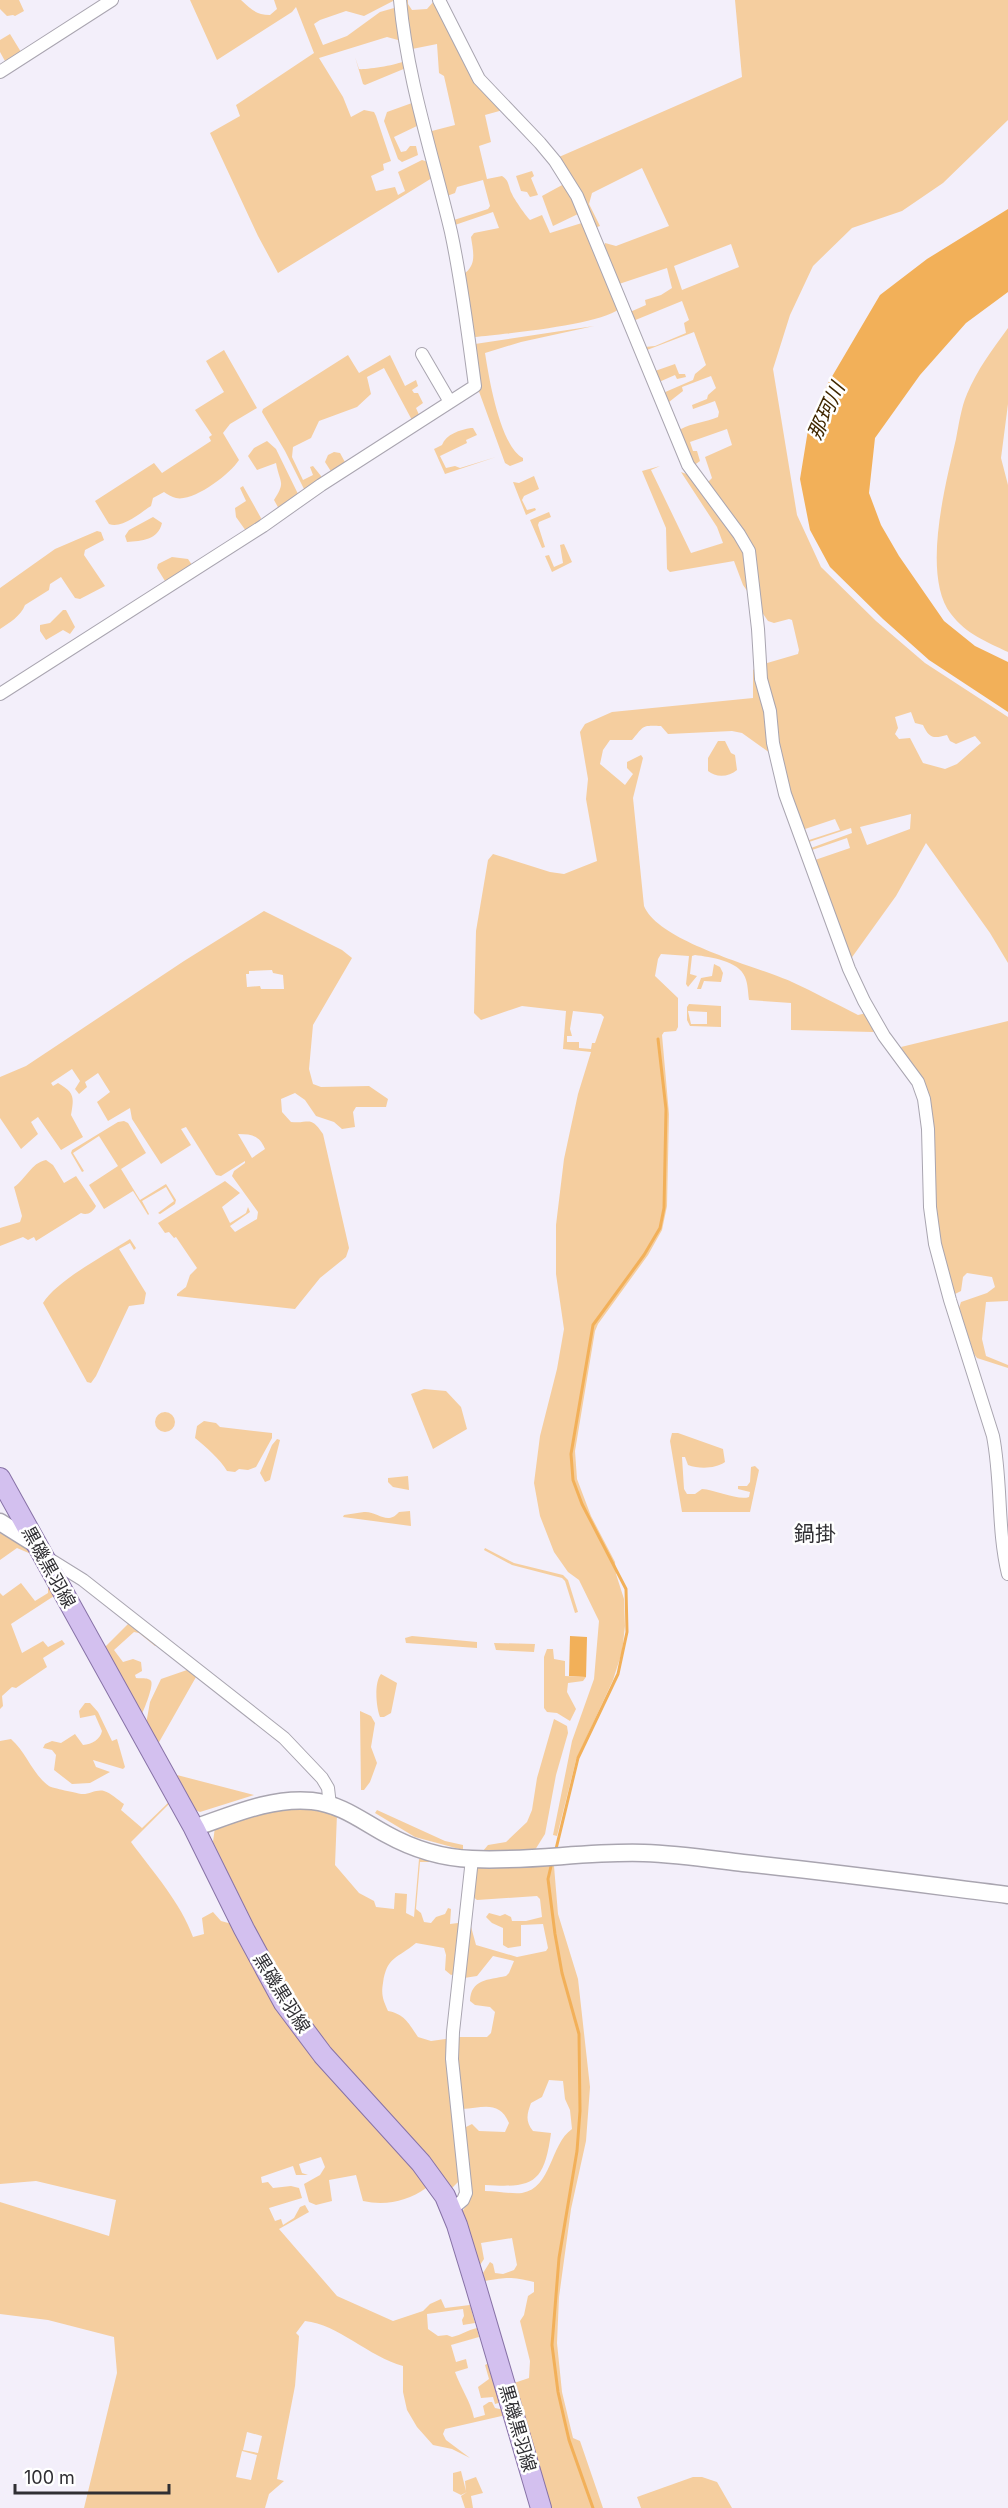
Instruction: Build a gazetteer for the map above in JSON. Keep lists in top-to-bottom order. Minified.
{"streets":{"main road":["黒磯黒羽線"]},"districts":["鍋掛"],"water":["那珂川"],"scale_bar":"100 m"}
